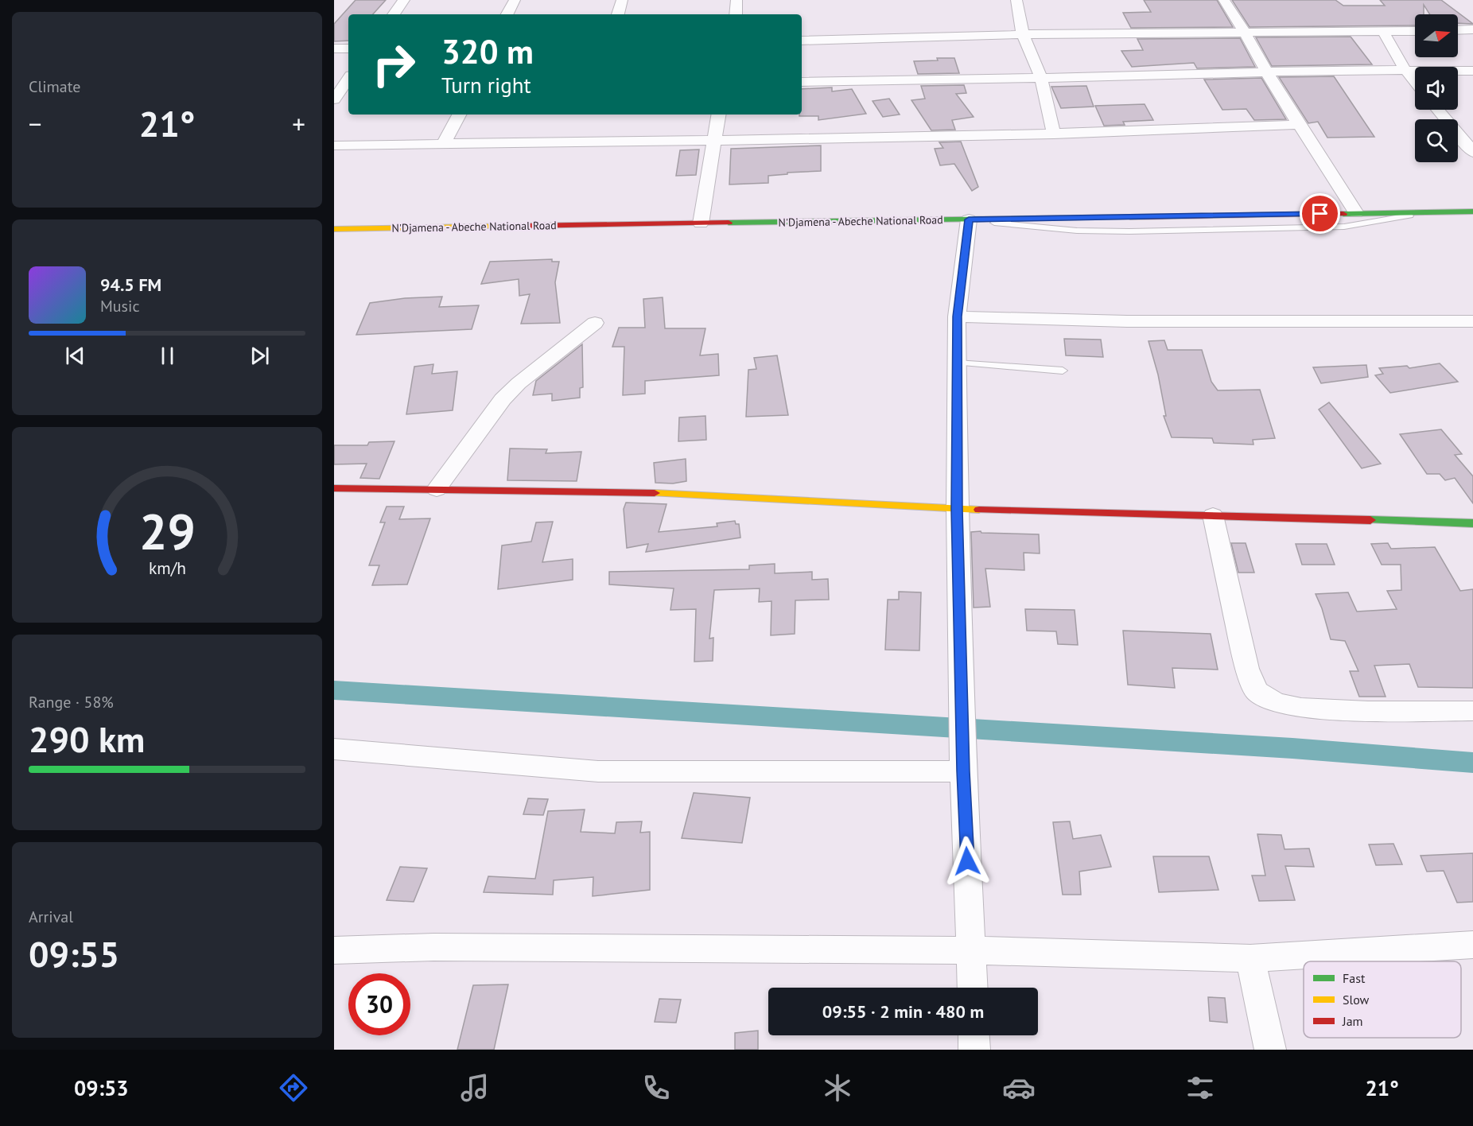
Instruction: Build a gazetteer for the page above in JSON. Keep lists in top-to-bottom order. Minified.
{"streets":{"main road":["N'Djamena - Abeche National Road"]},"legend":["Fast","Slow","Jam"],"north":"right","page":{"tile":["Climate",["Range · 58%","290 km"],["Arrival","09:55"]],"turn":["320 m","Turn right"],"heat":["−","21°","+"],"song":["94.5 FM","Music"],"limit":"30","trip":"09:55 · 2 min · 480 m","tabs":["09:53","21°"],"gauge":["29","km/h"]}}
